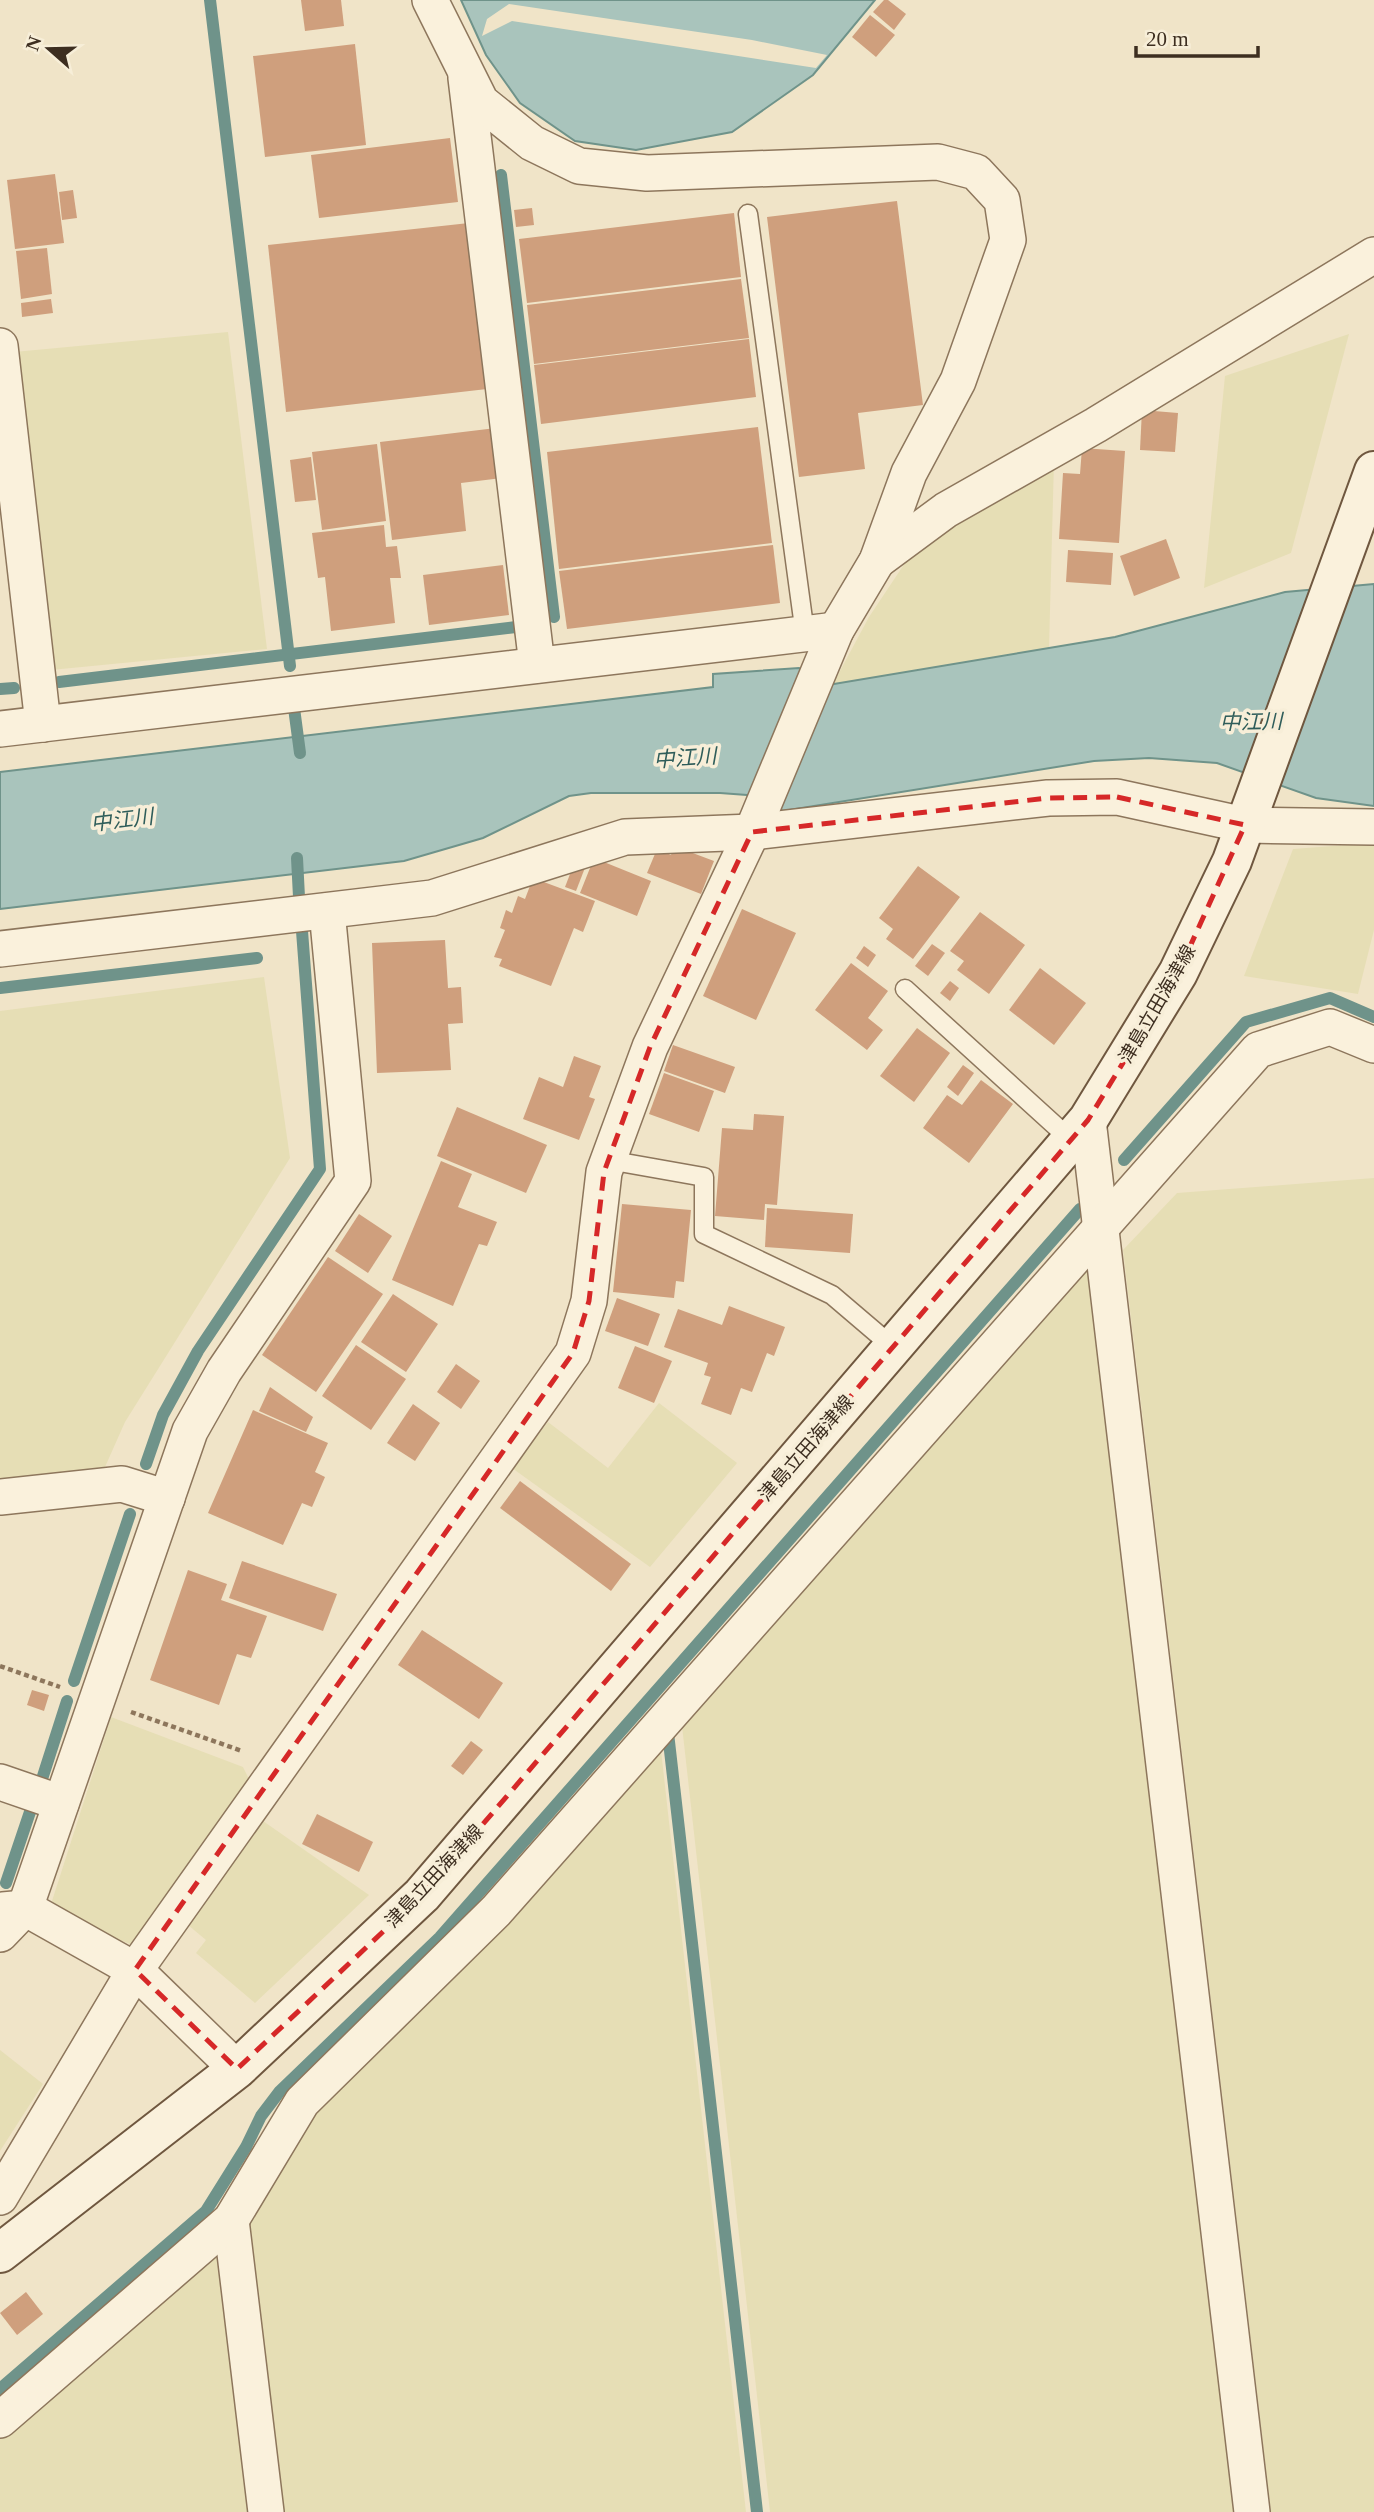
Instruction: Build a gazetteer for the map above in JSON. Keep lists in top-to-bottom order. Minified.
{"streets":{"main road":["津島立田海津線"]},"water":["中江川"],"scale_bar":"20 m","north":"left"}
